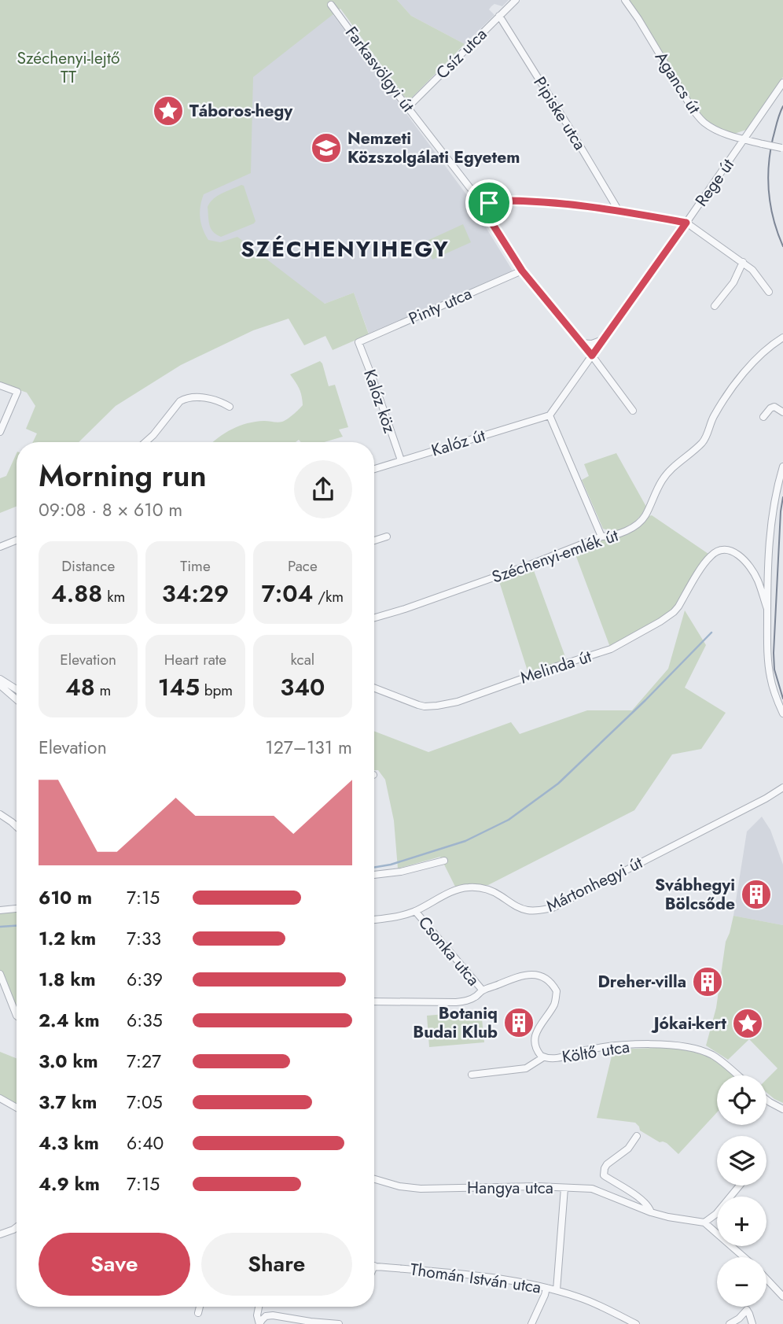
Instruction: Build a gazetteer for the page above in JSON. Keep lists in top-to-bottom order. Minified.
{"streets":{"street":["Csíz utca","Farkasvölgyi út","Agancs út","Pipiske utca","Rege út","Pinty utca","Kalóz köz","Kalóz út","Széchenyi-emlék út","Melinda út","Mártonhegyi út","Csonka utca","Költő utca","Hangya utca","Thomán István utca"]},"crossings":[["Csíz utca","Farkasvölgyi út"],["Csíz utca","Pipiske utca"],["Agancs út","Rege út"],["Rege út","Kalóz út"],["Pinty utca","Kalóz köz"],["Kalóz köz","Kalóz út"],["Mártonhegyi út","Csonka utca"],["Csonka utca","Költő utca"]],"districts":["SZÉCHENYIHEGY"],"parks":["Széchenyi-lejtő TT"],"places":{"place":["Táboros-hegy","Jókai-kert"],"school or university":["Nemzeti Közszolgálati Egyetem"],"building":["Svábhegyi Bölcsőde","Dreher-villa","Botaniq Budai Klub"]},"page":{"heading":["Morning run","09:08 · 8 × 610 m"],"stats":[["Distance","4.88 km"],["Time","34:29"],["Pace","7:04 /km"],["Elevation","48 m"],["Heart rate","145 bpm"],["kcal","340"]],"chart":["Elevation","127–131 m"],"list":[{"name":"610 m","note":"7:15"},{"name":"1.2 km","note":"7:33"},{"name":"1.8 km","note":"6:39"},{"name":"2.4 km","note":"6:35"},{"name":"3.0 km","note":"7:27"},{"name":"3.7 km","note":"7:05"},{"name":"4.3 km","note":"6:40"},{"name":"4.9 km","note":"7:15"}],"map_buttons":["+","−"],"buttons":["Save","Share"]}}
